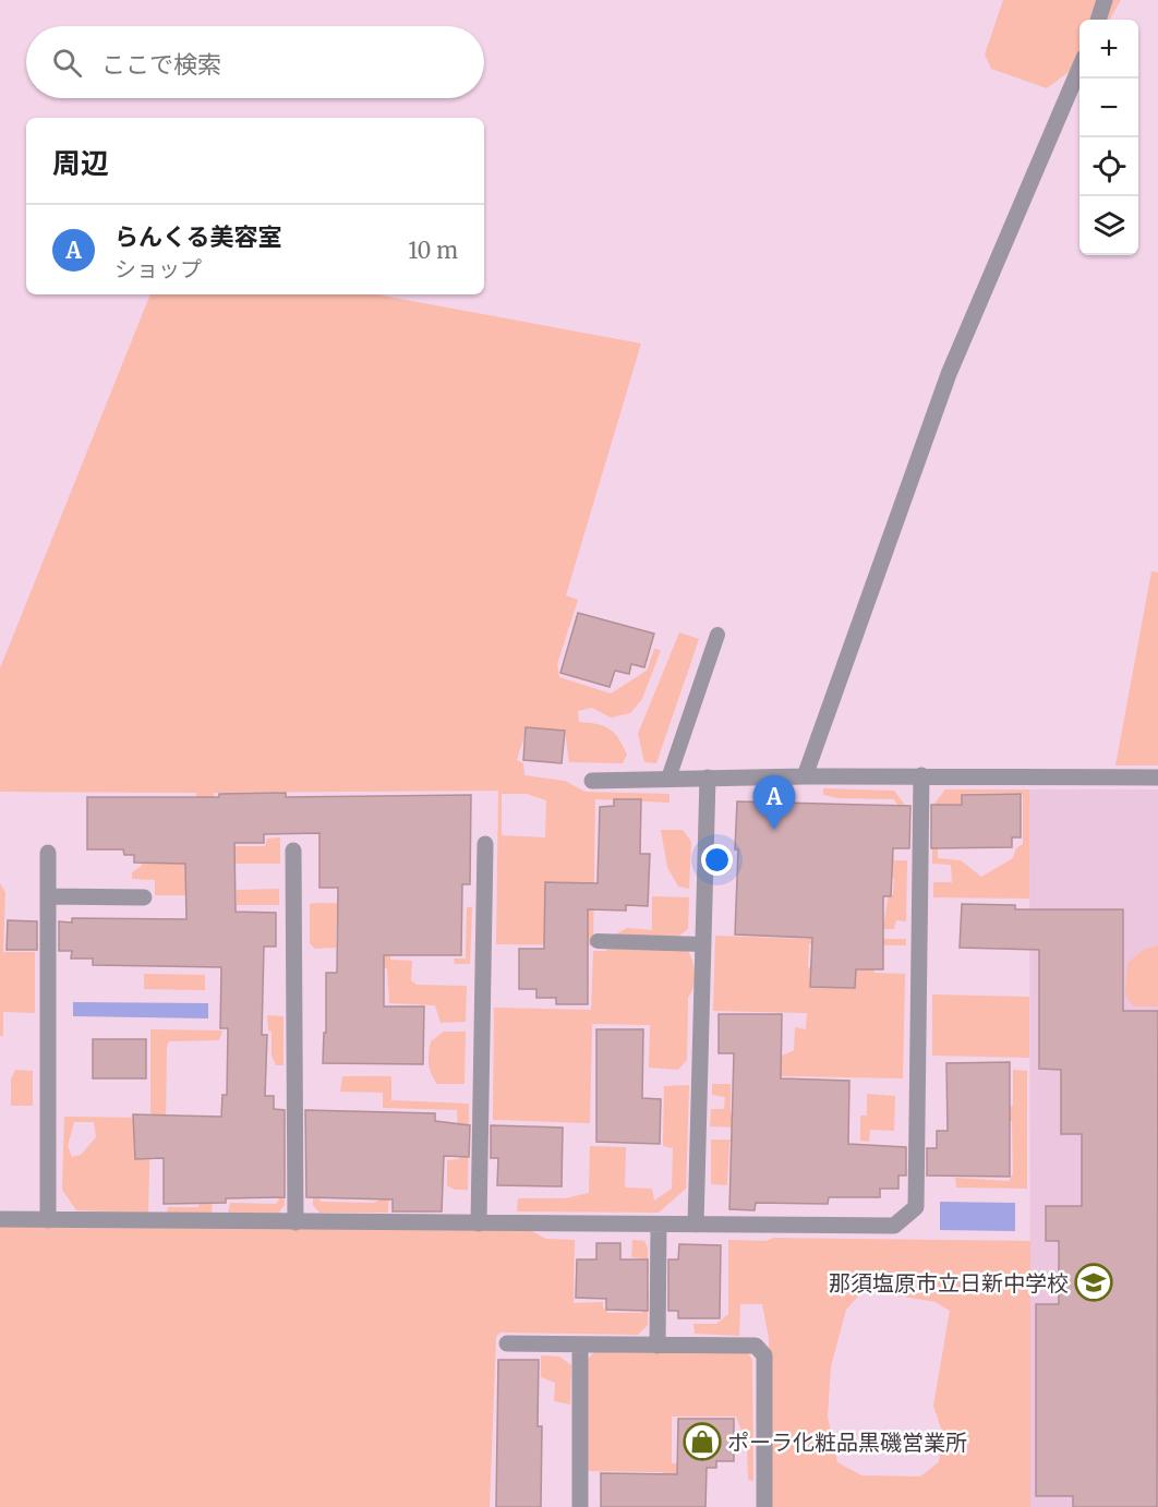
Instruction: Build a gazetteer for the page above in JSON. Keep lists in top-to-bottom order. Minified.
{"places":{"school or university":["那須塩原市立日新中学校"],"shop":["ポーラ化粧品黒磯営業所"]},"page":{"map_buttons":["+","−"],"search":"ここで検索","heading":"周辺","list":[{"mark":"A","name":"らんくる美容室","note":"ショップ","value":"10 m"}],"pins":"A"}}
